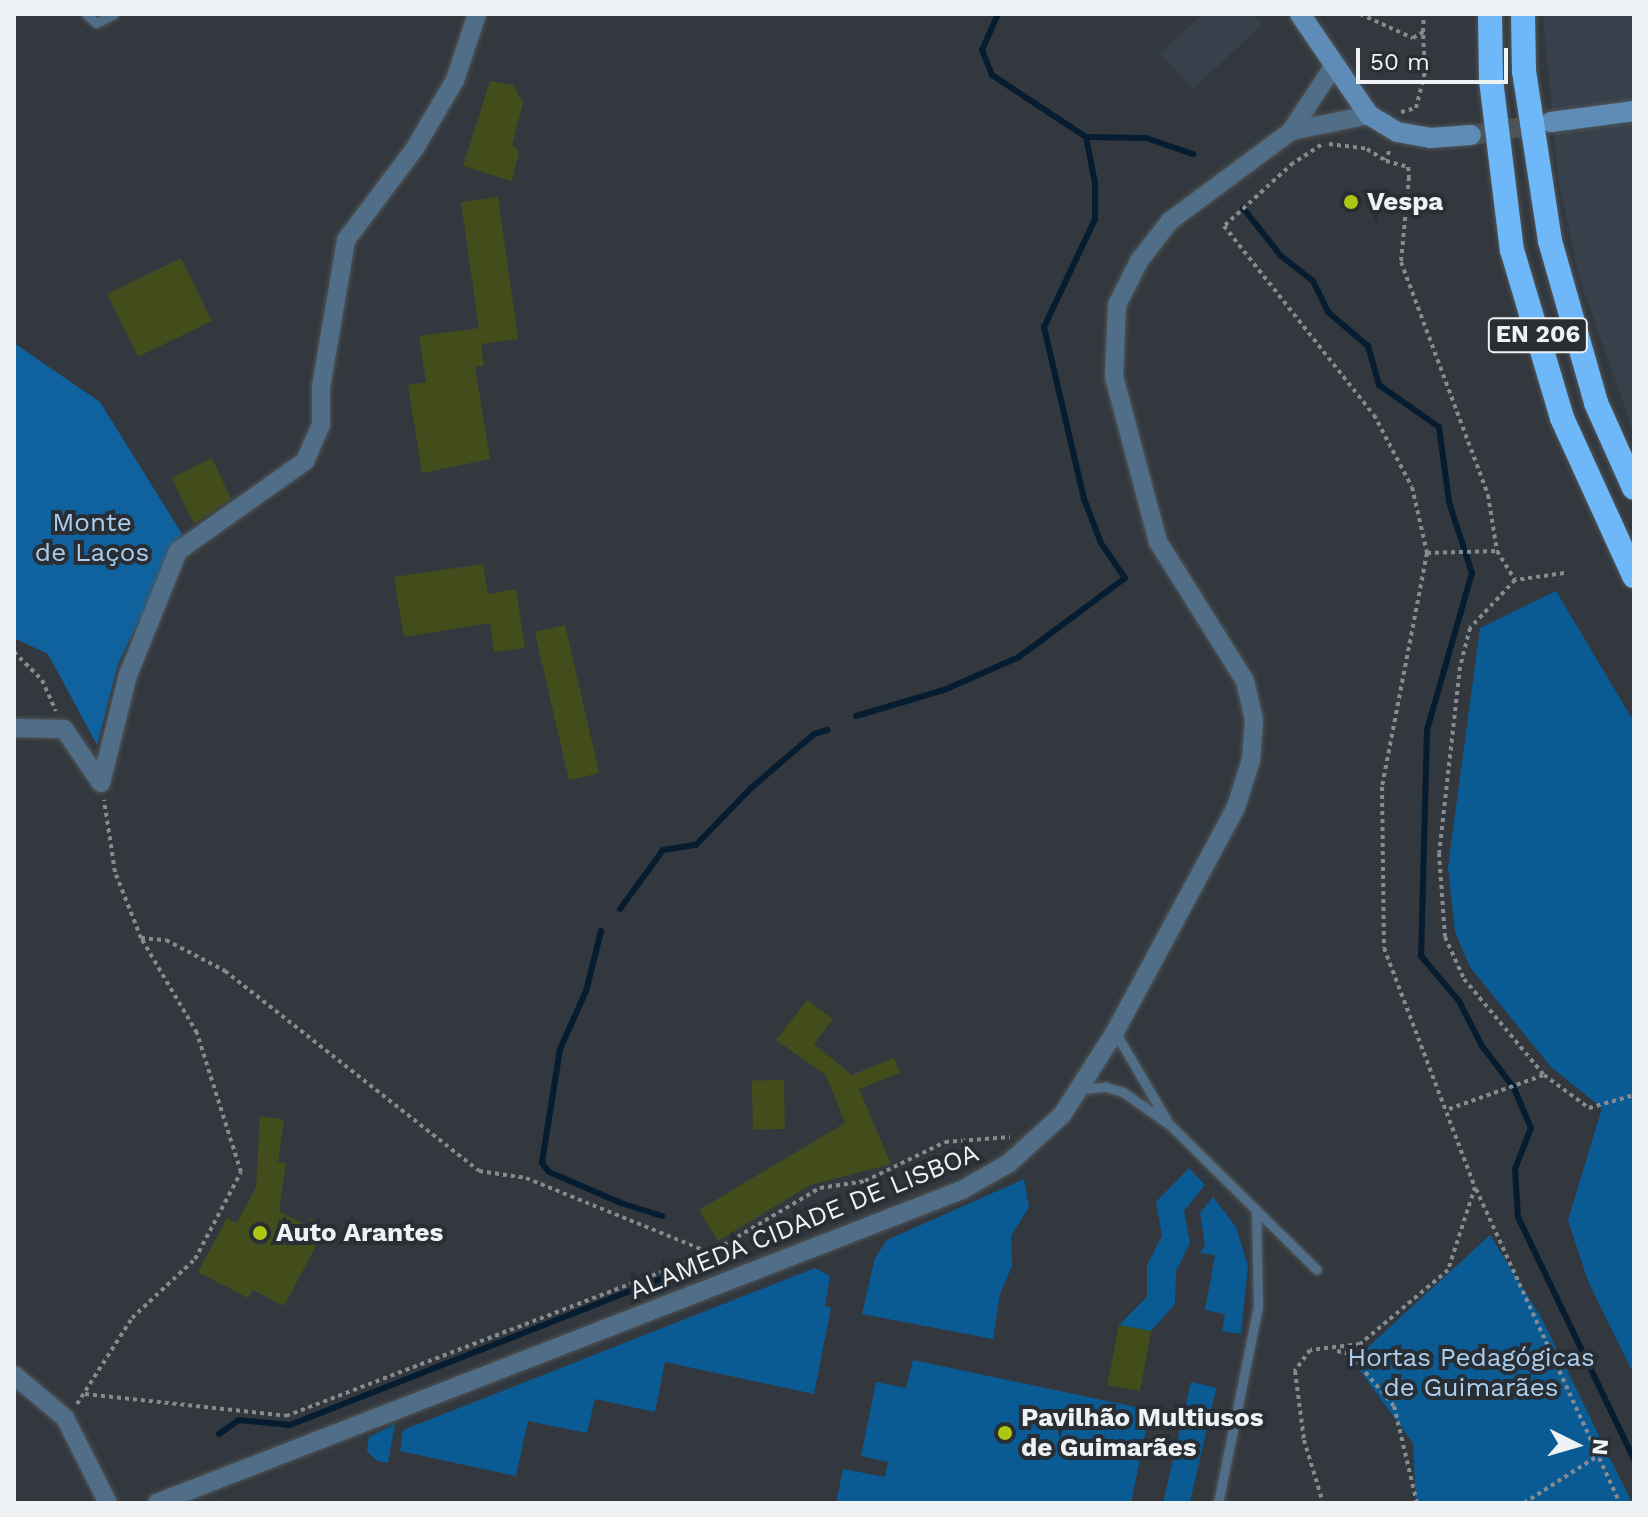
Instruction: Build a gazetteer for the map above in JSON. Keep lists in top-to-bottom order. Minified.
{"streets":{"highway":["EN 206"],"street":["ALAMEDA CIDADE DE LISBOA"]},"parks":["Monte de Laços","Hortas Pedagógicas de Guimarães"],"places":["Vespa","Auto Arantes","Pavilhão Multiusos de Guimarães"],"scale_bar":"50 m","north":"right"}
